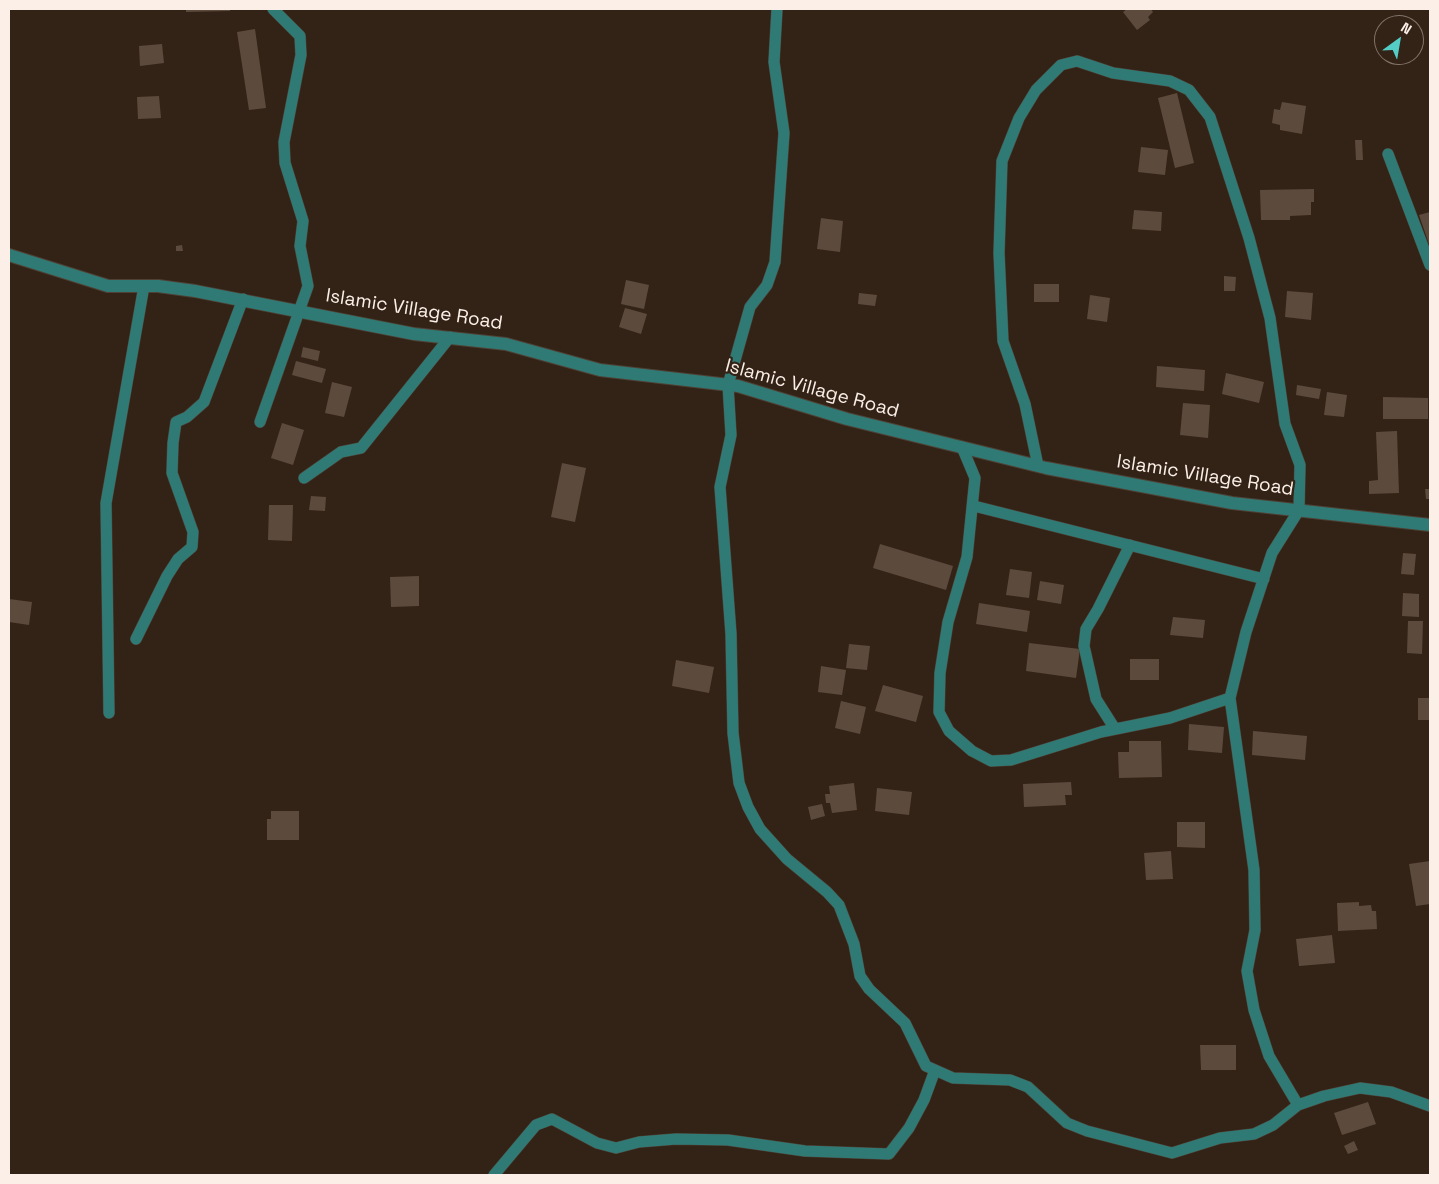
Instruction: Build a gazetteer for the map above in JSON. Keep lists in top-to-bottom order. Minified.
{"streets":{"street":["Islamic Village Road"]},"north":"top right"}
